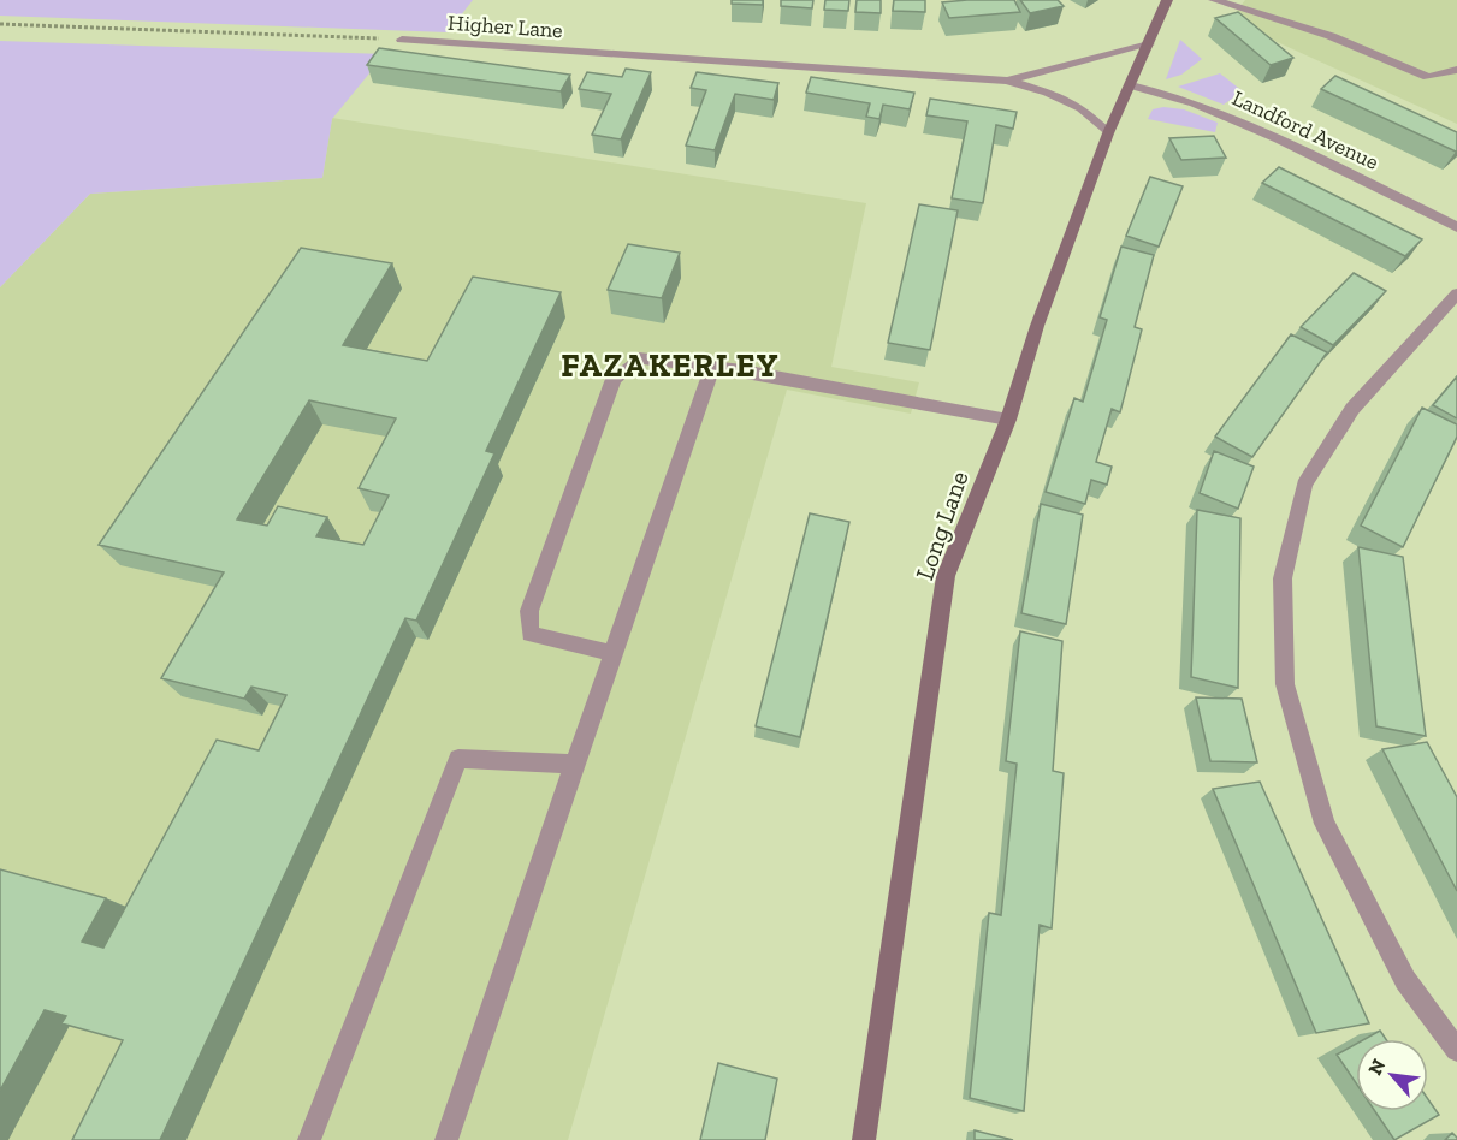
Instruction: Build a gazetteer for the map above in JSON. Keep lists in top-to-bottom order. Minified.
{"streets":{"street":["Higher Lane","Landford Avenue","Long Lane"]},"crossings":[["Higher Lane","Long Lane"],["Landford Avenue","Long Lane"]],"districts":["FAZAKERLEY"],"north":"top left"}
